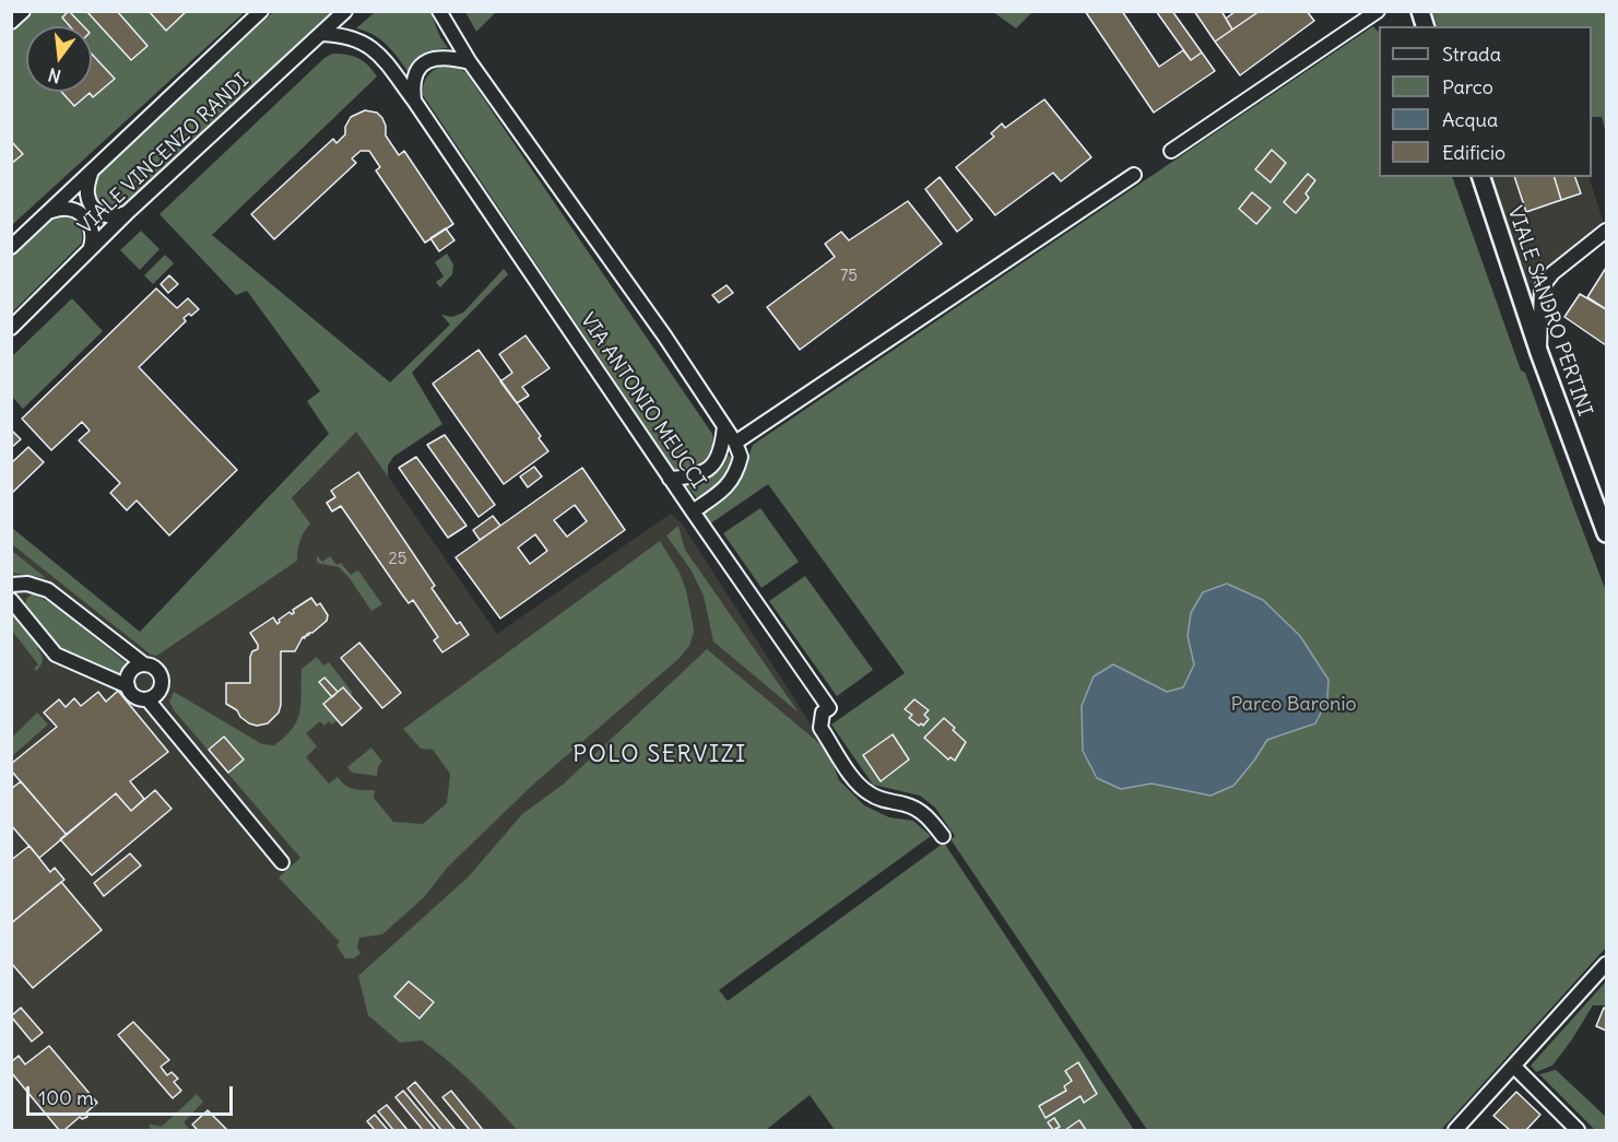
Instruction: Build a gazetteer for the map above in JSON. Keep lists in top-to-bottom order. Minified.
{"streets":{"main road":["VIALE SANDRO PERTINI"],"street":["VIALE VINCENZO RANDI","VIA ANTONIO MEUCCI"]},"crossings":[["VIALE VINCENZO RANDI","VIA ANTONIO MEUCCI"]],"districts":["POLO SERVIZI"],"parks":["Parco Baronio"],"house_numbers":["75","25"],"legend":["Strada","Parco","Acqua","Edificio"],"scale_bar":"100 m","north":"bottom"}
